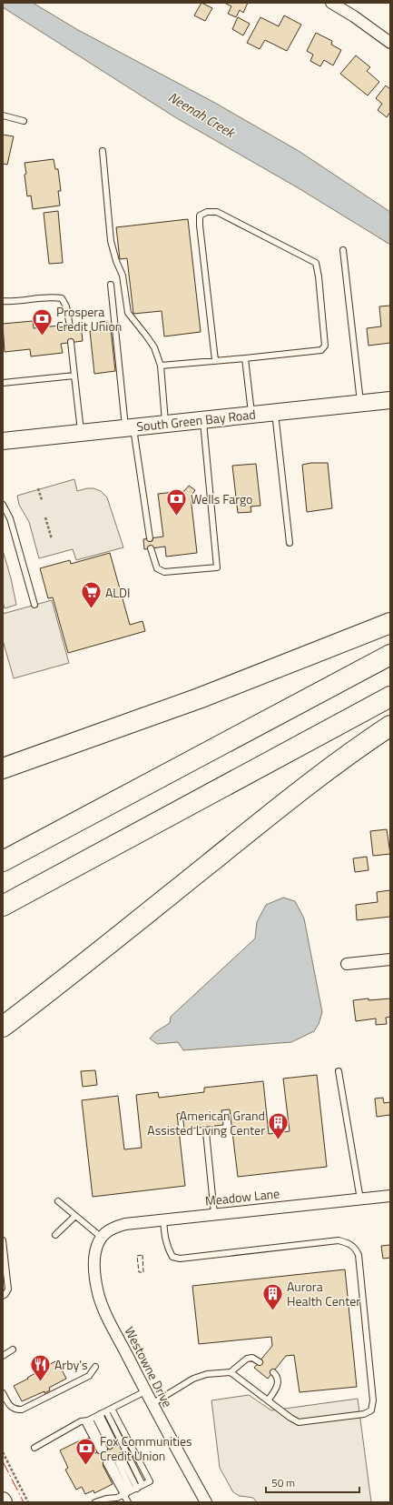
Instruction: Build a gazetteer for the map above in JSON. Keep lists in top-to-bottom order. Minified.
{"streets":{"main road":["South Green Bay Road"],"street":["Meadow Lane","Westowne Drive"]},"crossings":[["Meadow Lane","Westowne Drive"]],"water":["Neenah Creek"],"places":{"bank":["Prospera Credit Union","Wells Fargo","Fox Communities Credit Union"],"supermarket":["ALDI"],"building":["American Grand Assisted Living Center","Aurora Health Center"],"restaurant":["Arby's"]},"scale_bar":"50 m"}
